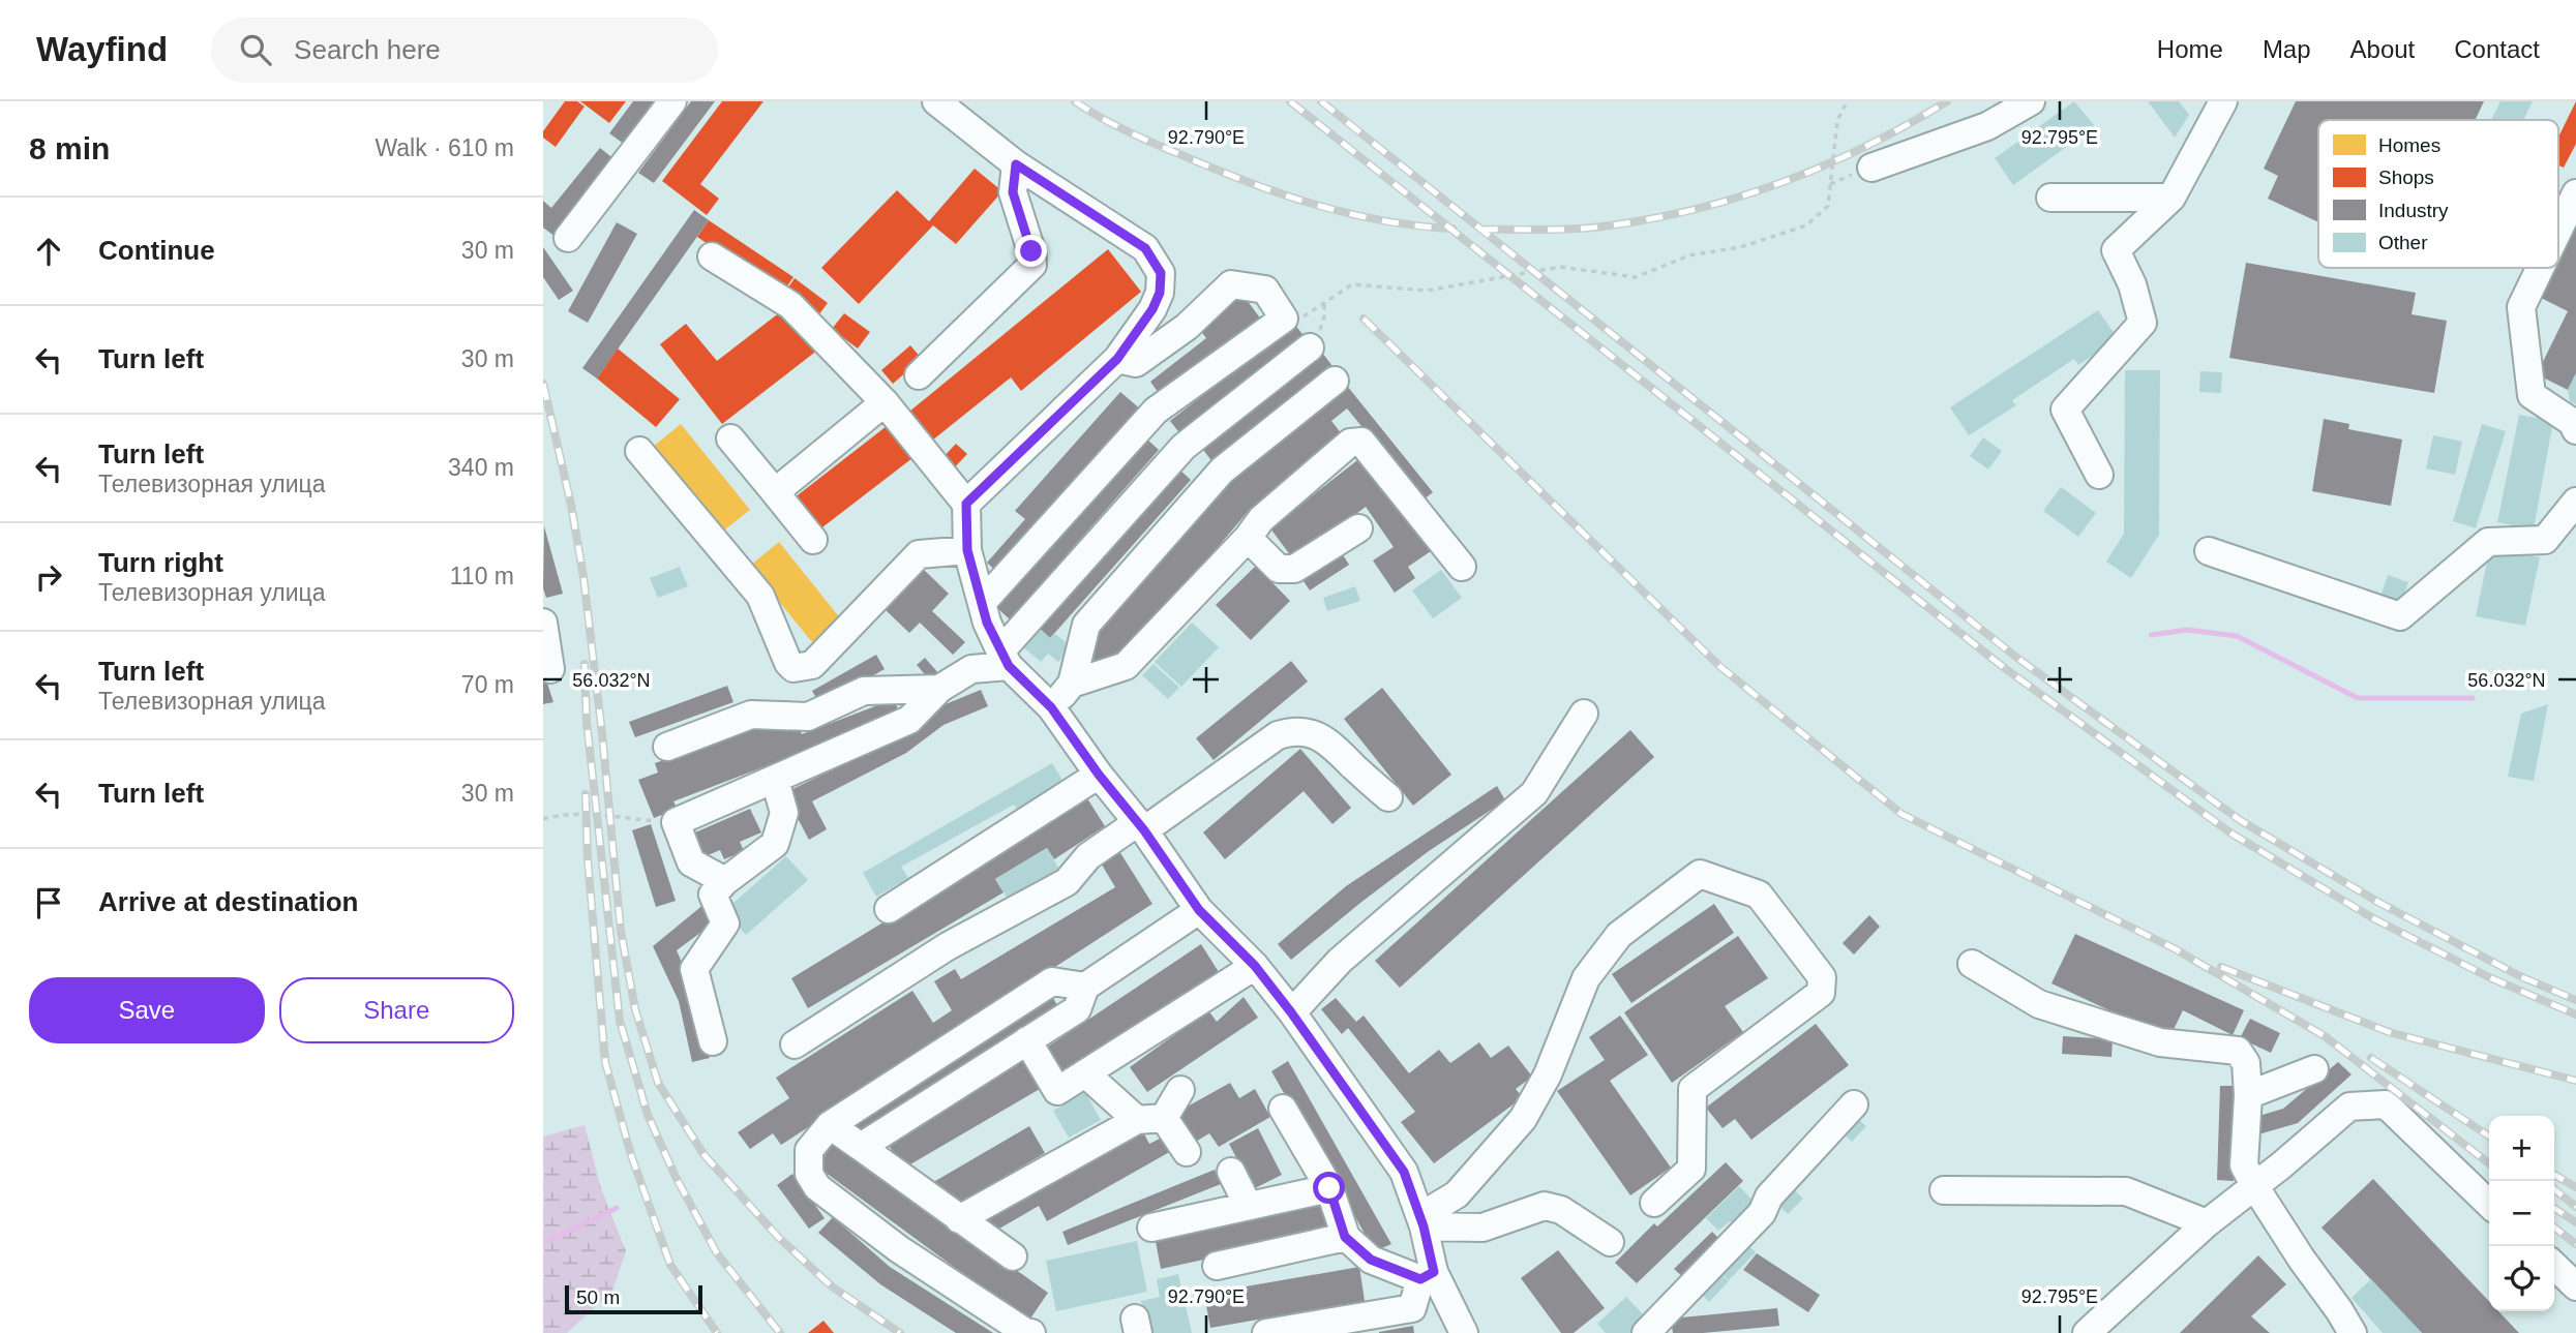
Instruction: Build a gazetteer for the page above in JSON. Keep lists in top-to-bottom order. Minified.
{"legend":["Homes","Shops","Industry","Other"],"scale_bar":"50 m","page":{"header":"Wayfind","search":"Search here","nav":["Home","Map","About","Contact"],"heading":["8 min","Walk · 610 m"],"list":[["Continue","30 m"],["Turn left","30 m"],["Turn left","Телевизорная улица","340 m"],["Turn right","Телевизорная улица","110 m"],["Turn left","Телевизорная улица","70 m"],["Turn left","30 m"],"Arrive at destination"],"buttons":["Save","Share"],"map_buttons":["+","−"],"scale":"50 m"},"coordinates":["92.790°E","92.795°E","56.032°N"]}
